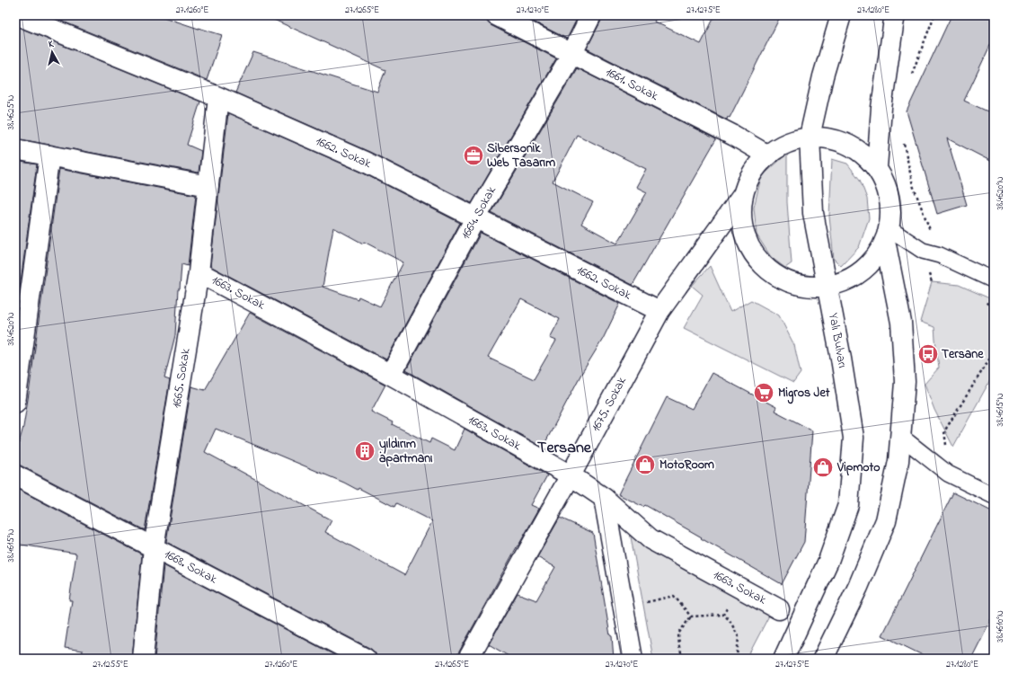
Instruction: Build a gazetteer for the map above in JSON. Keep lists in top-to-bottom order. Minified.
{"streets":{"street":["1661. Sokak","1662. Sokak","1664. Sokak","1663. Sokak","Yalı Bulvarı","1665. Sokak","1675. Sokak","1668. Sokak"]},"crossings":[["1661. Sokak","1664. Sokak"],["1662. Sokak","1664. Sokak"],["1662. Sokak","1665. Sokak"],["1662. Sokak","1675. Sokak"],["1664. Sokak","1663. Sokak"],["1663. Sokak","1665. Sokak"],["1663. Sokak","1675. Sokak"],["1665. Sokak","1668. Sokak"]],"districts":["Tersane"],"places":{"office":["Sibersonik Web Tasarım"],"bus stop":["Tersane"],"supermarket":["Migros Jet"],"building":["yıldırım apartmanı"],"shop":["MotoRoom","Vipmoto"]},"north":"top","coordinates":["27.1260°E","27.1265°E","27.1270°E","27.1275°E","27.1280°E","38.4625°N","38.4620°N","38.4615°N","38.4610°N","27.1255°E"]}
